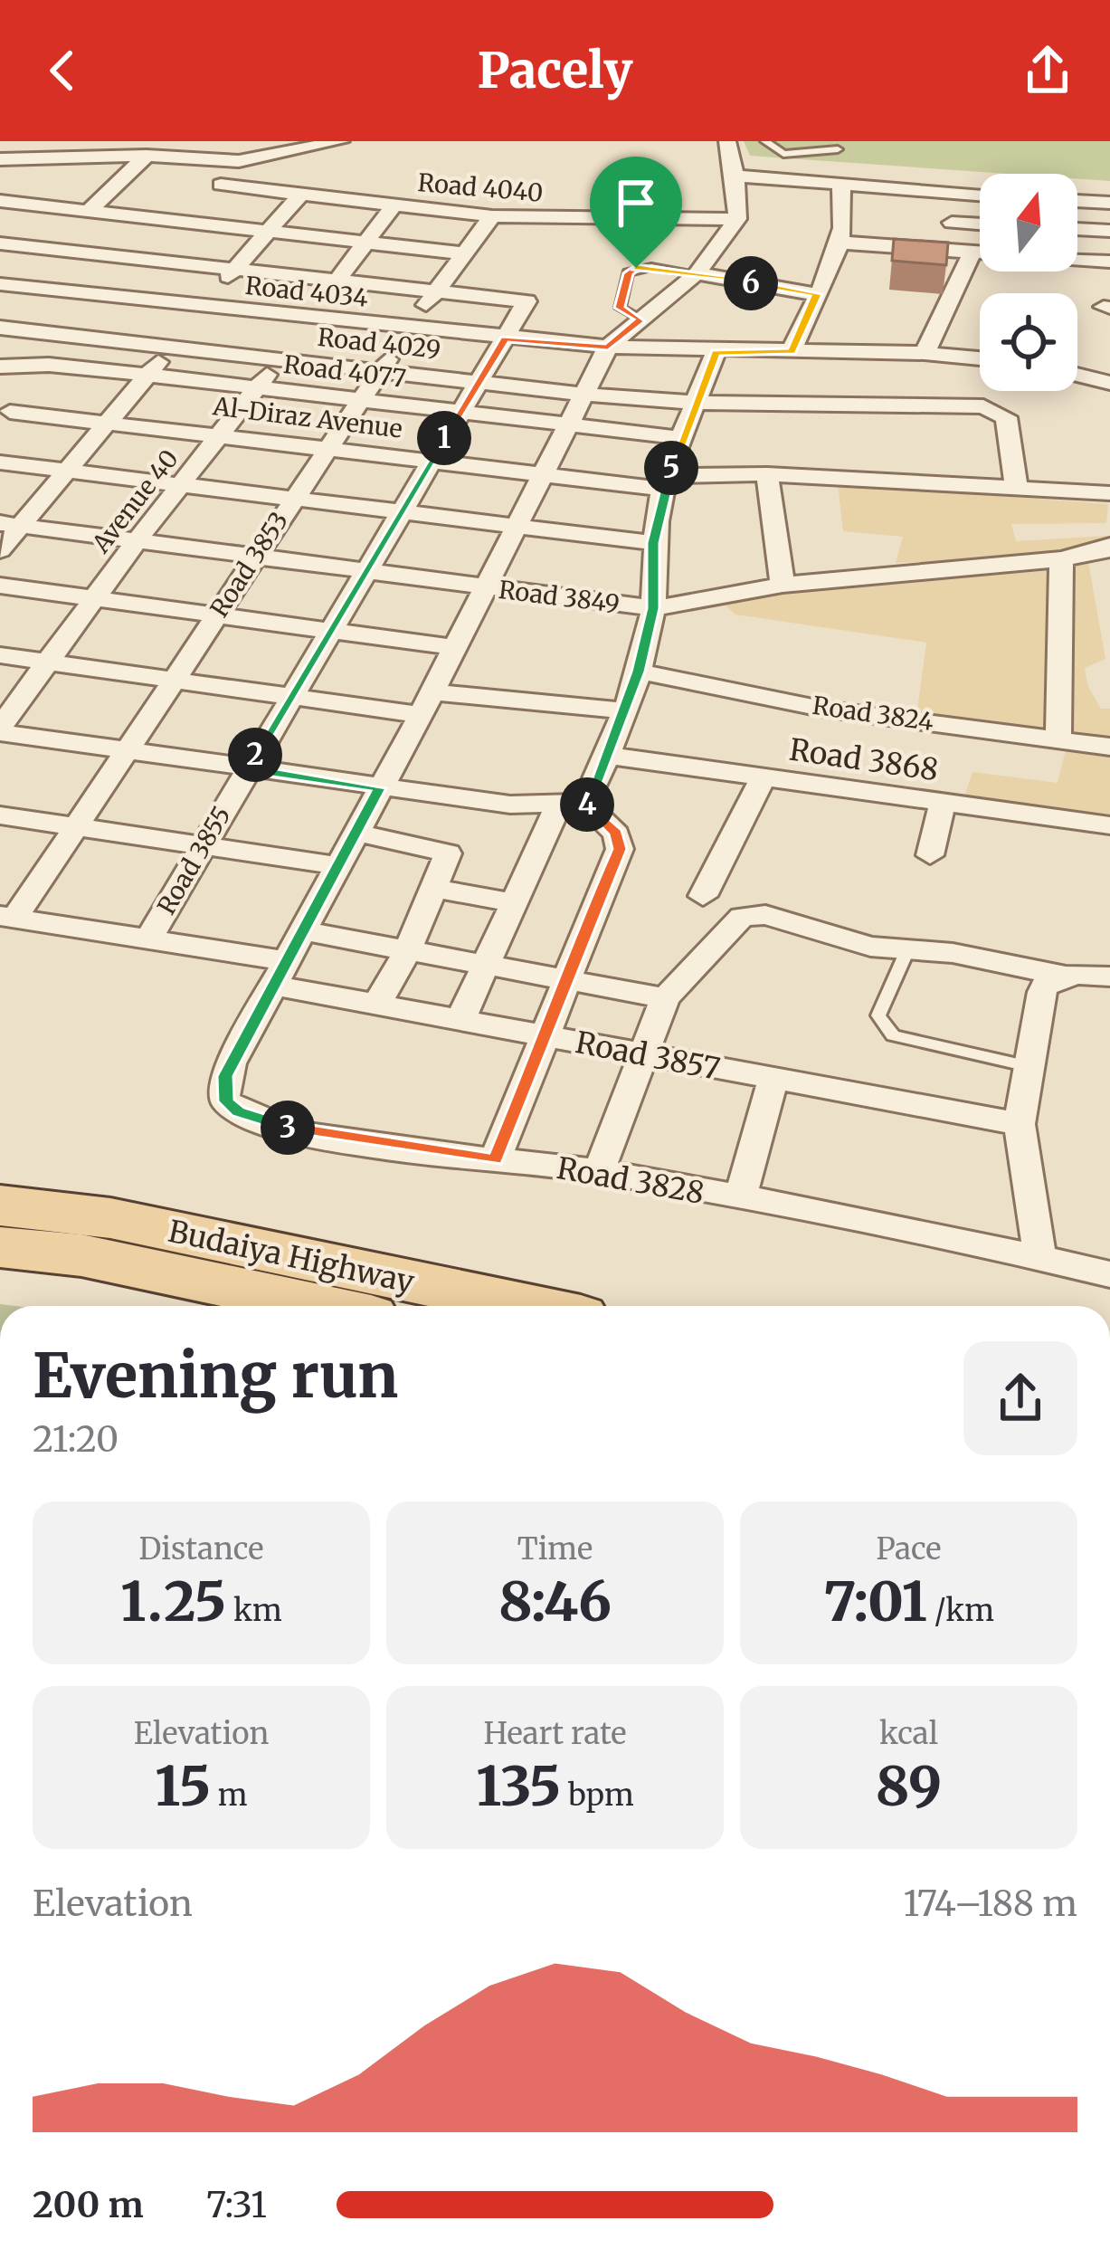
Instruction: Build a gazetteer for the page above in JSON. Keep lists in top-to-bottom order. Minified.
{"streets":{"main road":["Budaiya Highway"],"street":["Road 4040","Road 4034","Road 4029","Road 4077","Al-Diraz Avenue","Avenue 40","Road 3853","Road 3849","Road 3824","Road 3868","Road 3855","Road 3857","Road 3828"]},"crossings":[["Road 4040","Avenue 40"],["Road 4040","Road 3853"],["Road 4034","Avenue 40"],["Road 4034","Road 3853"],["Road 4034","Road 3855"],["Road 4029","Al-Diraz Avenue"],["Road 4029","Avenue 40"],["Road 4029","Road 3853"],["Road 4029","Road 3855"],["Road 4077","Al-Diraz Avenue"],["Road 4077","Avenue 40"],["Road 4077","Road 3853"],["Road 4077","Road 3855"],["Al-Diraz Avenue","Avenue 40"],["Al-Diraz Avenue","Road 3853"],["Al-Diraz Avenue","Road 3855"],["Avenue 40","Road 3849"],["Road 3853","Road 3849"],["Road 3853","Road 3855"],["Road 3853","Road 3857"],["Road 3849","Road 3855"],["Road 3855","Road 3857"],["Road 3857","Road 3828"]],"north":"top","page":{"header":"Pacely","pins":["6","1","5","2","4","3"],"heading":["Evening run","21:20"],"stats":[["Distance","1.25 km"],["Time","8:46"],["Pace","7:01 /km"],["Elevation","15 m"],["Heart rate","135 bpm"],["kcal","89"]],"chart":["Elevation","174–188 m"],"list":[{"name":"200 m","note":"7:31"}]}}
